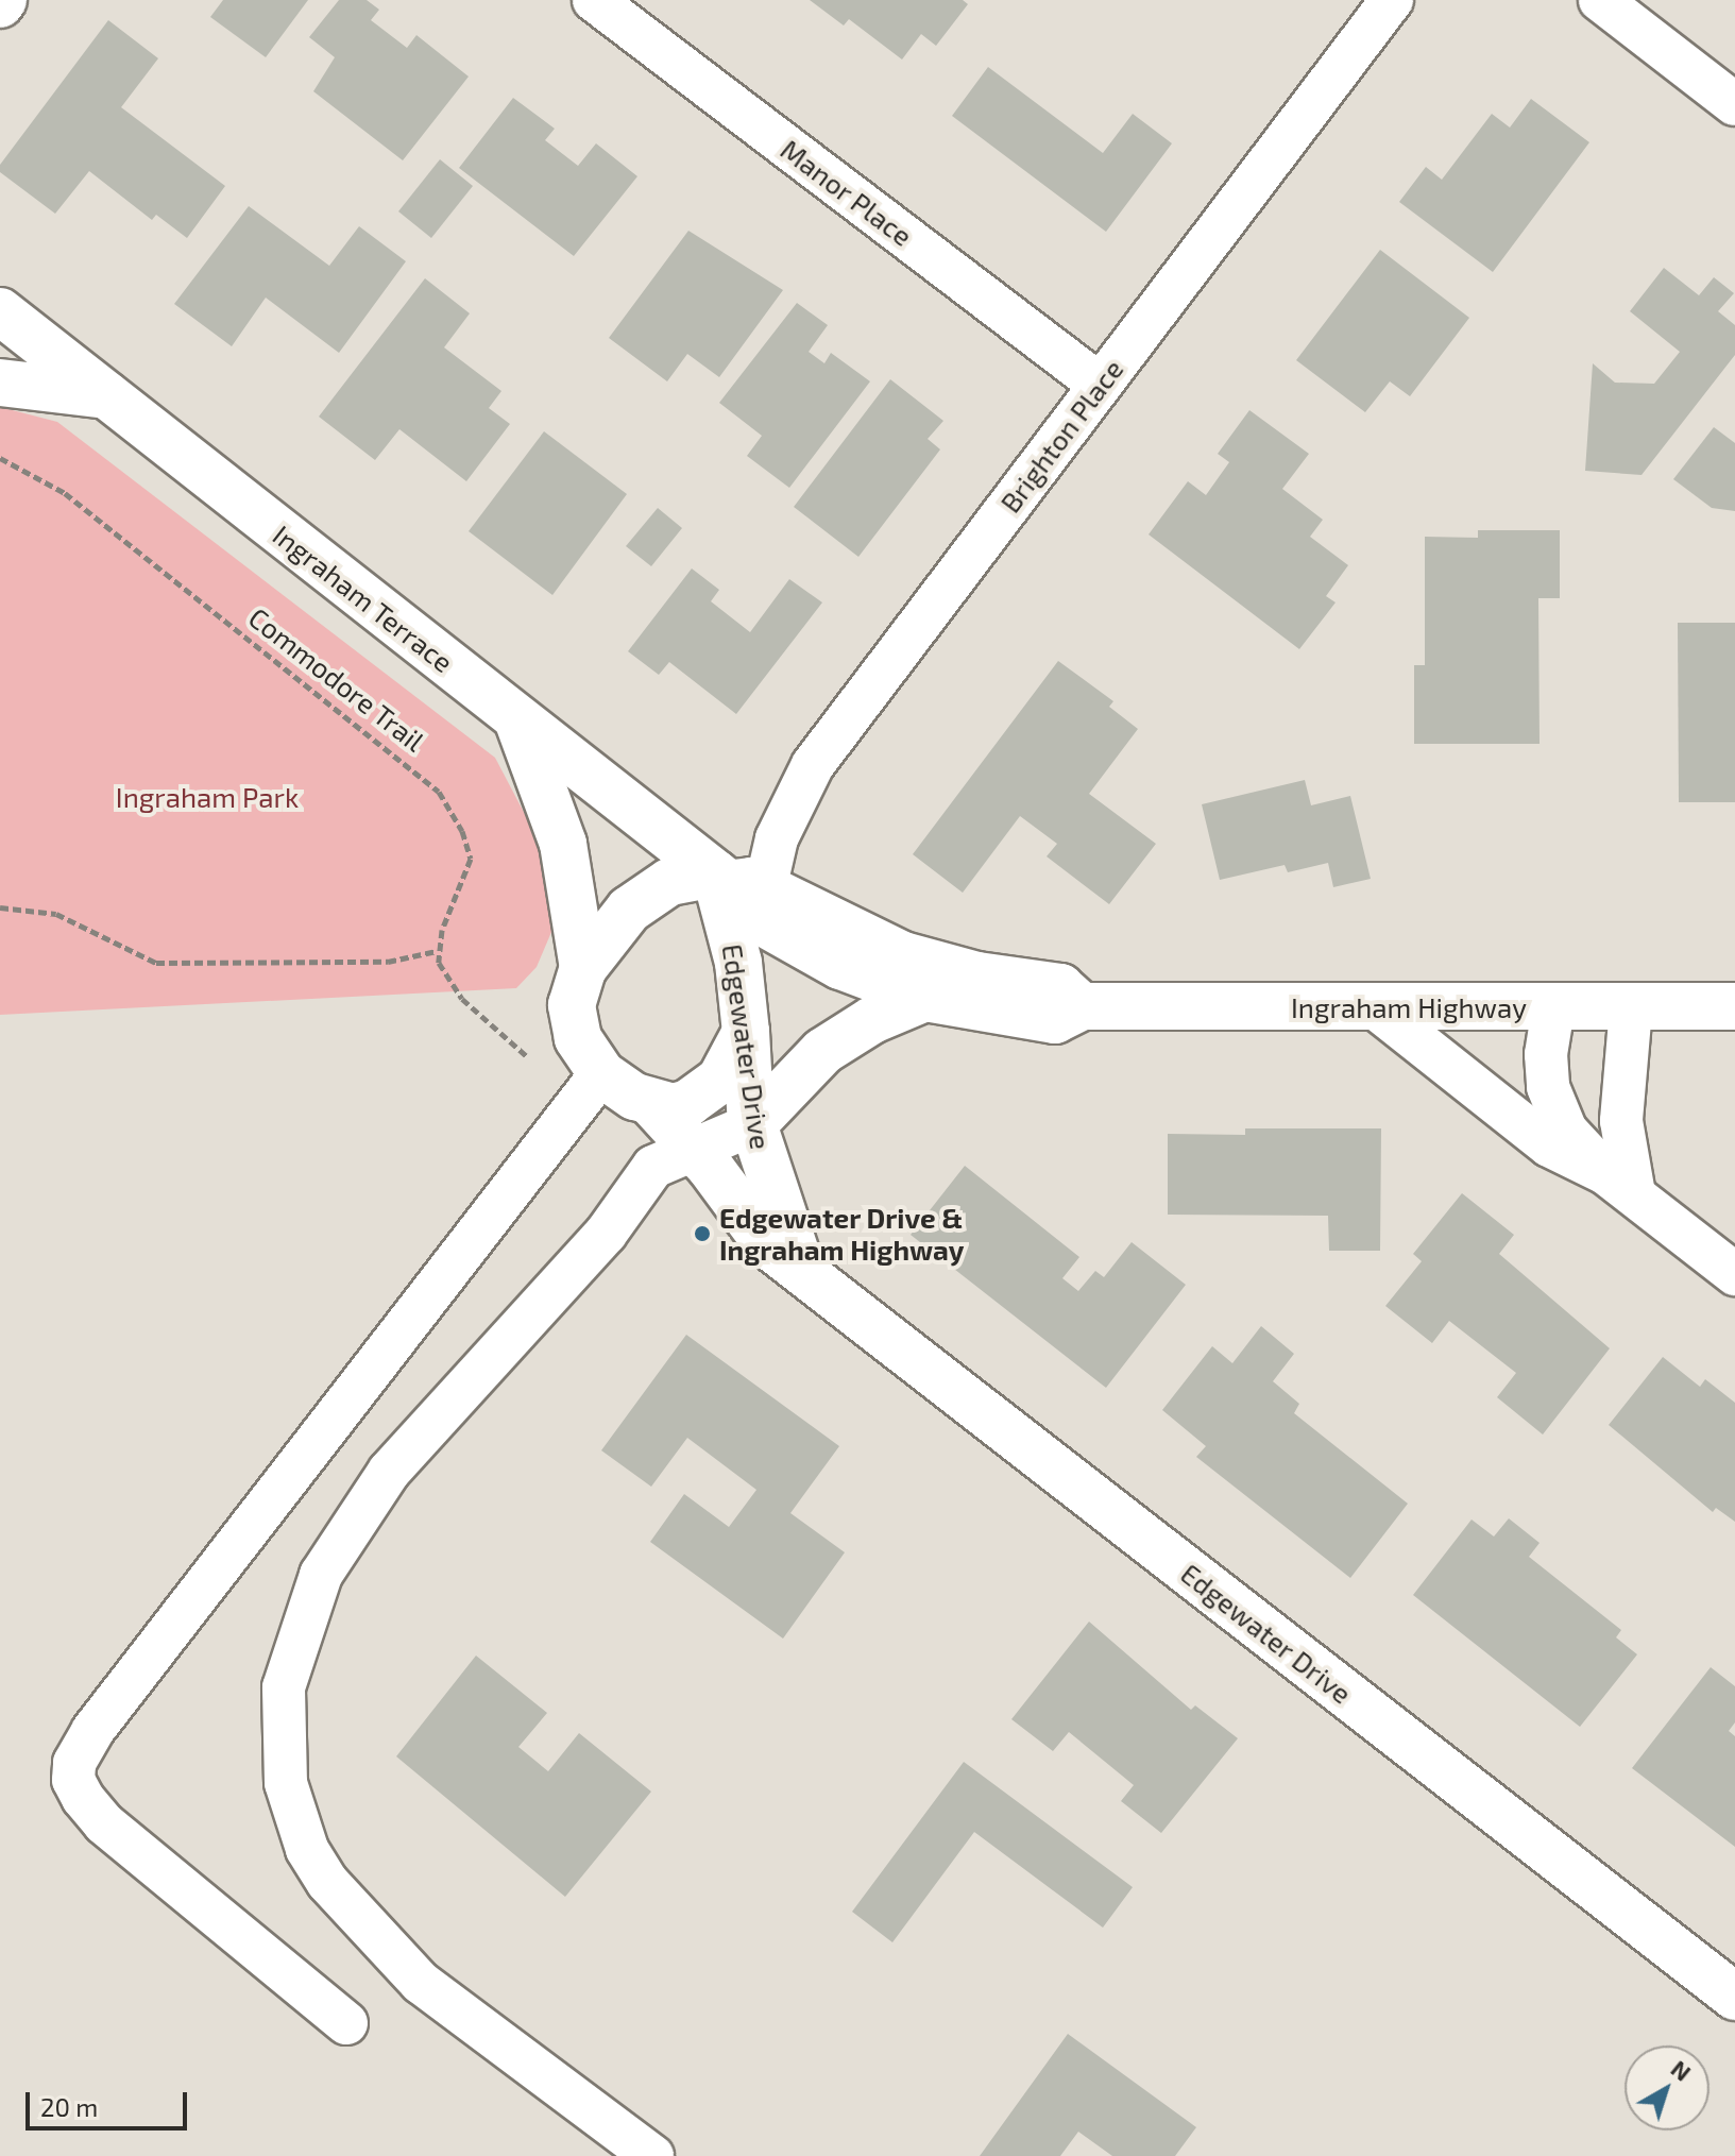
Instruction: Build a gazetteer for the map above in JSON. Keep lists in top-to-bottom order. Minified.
{"streets":{"street":["Manor Place","Brighton Place","Ingraham Terrace","Ingraham Highway","Edgewater Drive"],"path":["Commodore Trail"]},"crossings":[["Manor Place","Brighton Place"],["Brighton Place","Ingraham Terrace"],["Brighton Place","Ingraham Highway"],["Brighton Place","Edgewater Drive"],["Ingraham Terrace","Ingraham Highway"],["Ingraham Terrace","Edgewater Drive"],["Ingraham Highway","Edgewater Drive"]],"parks":["Ingraham Park"],"places":["Edgewater Drive & Ingraham Highway"],"scale_bar":"20 m","north":"top right"}
